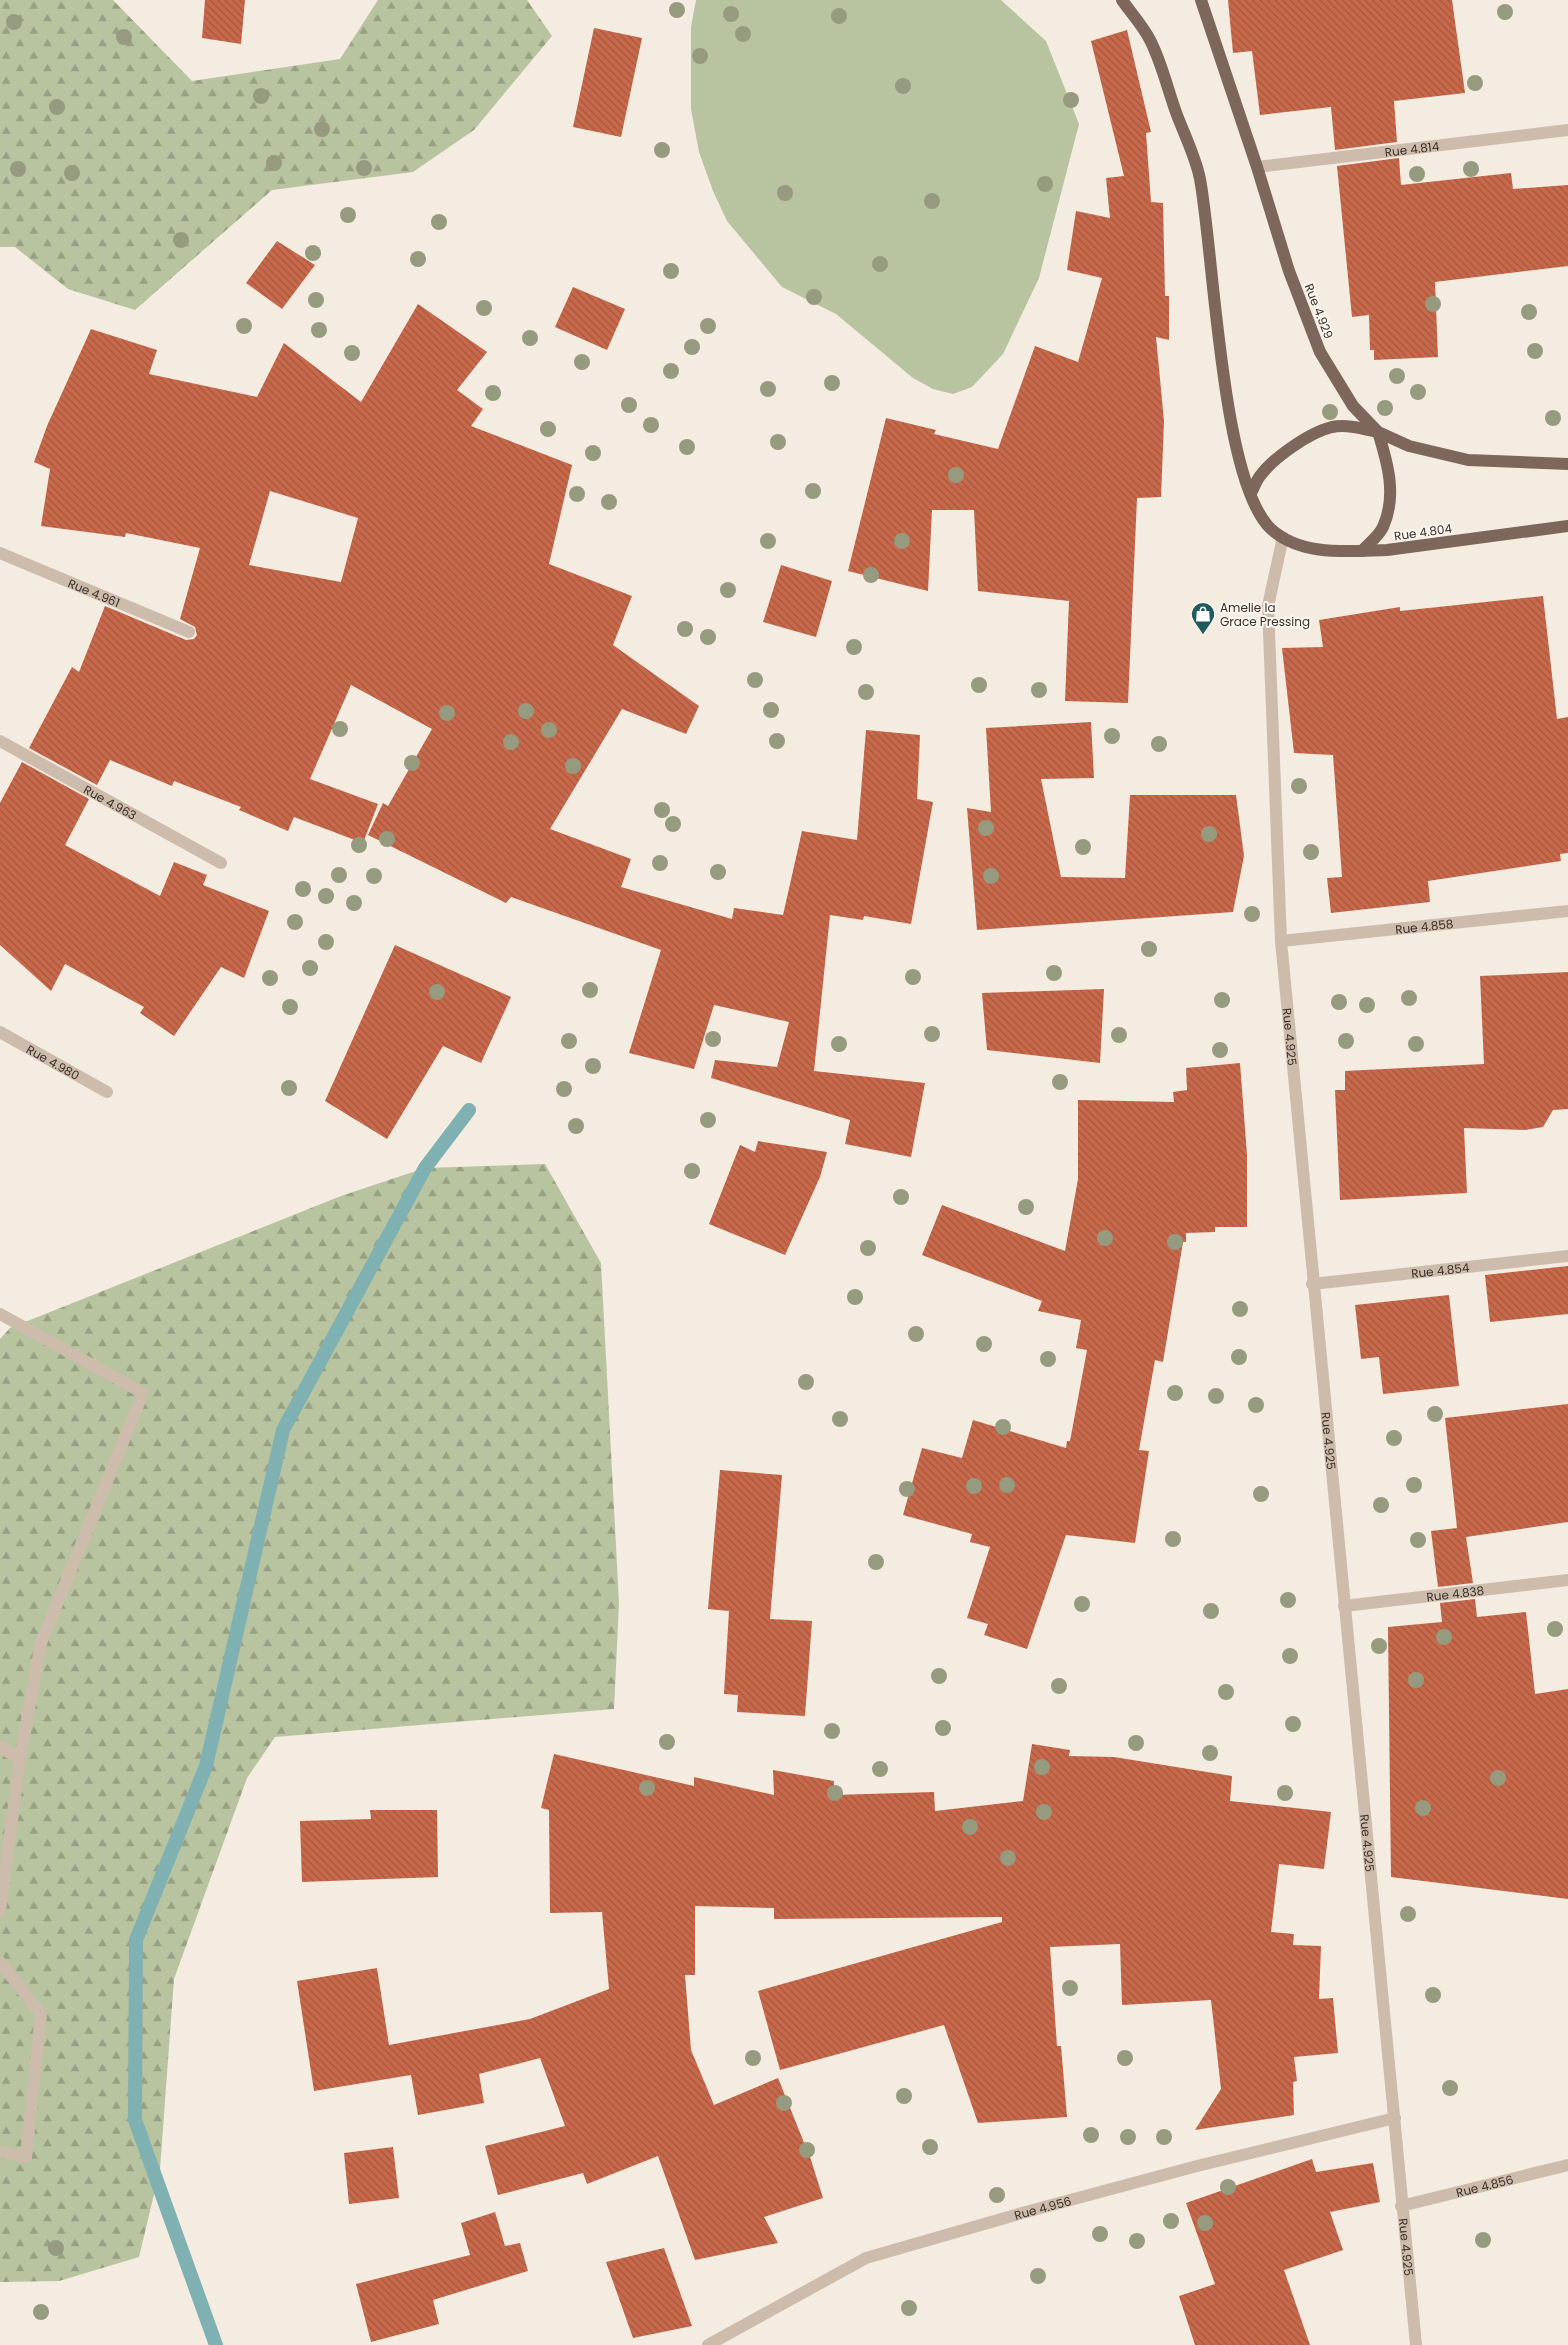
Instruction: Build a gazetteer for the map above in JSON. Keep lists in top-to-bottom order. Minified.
{"streets":{"main road":["Rue 4.929","Rue 4.804"],"street":["Rue 4.814","Rue 4.961","Rue 4.963","Rue 4.858","Rue 4.925","Rue 4.980","Rue 4.854","Rue 4.838","Rue 4.856","Rue 4.956"]},"crossings":[["Rue 4.814","Rue 4.929"],["Rue 4.929","Rue 4.804"],["Rue 4.929","Rue 4.925"],["Rue 4.804","Rue 4.925"],["Rue 4.858","Rue 4.925"],["Rue 4.925","Rue 4.854"],["Rue 4.925","Rue 4.838"],["Rue 4.925","Rue 4.856"],["Rue 4.925","Rue 4.956"]],"places":{"shop":["Amelie la Grace Pressing"]}}
